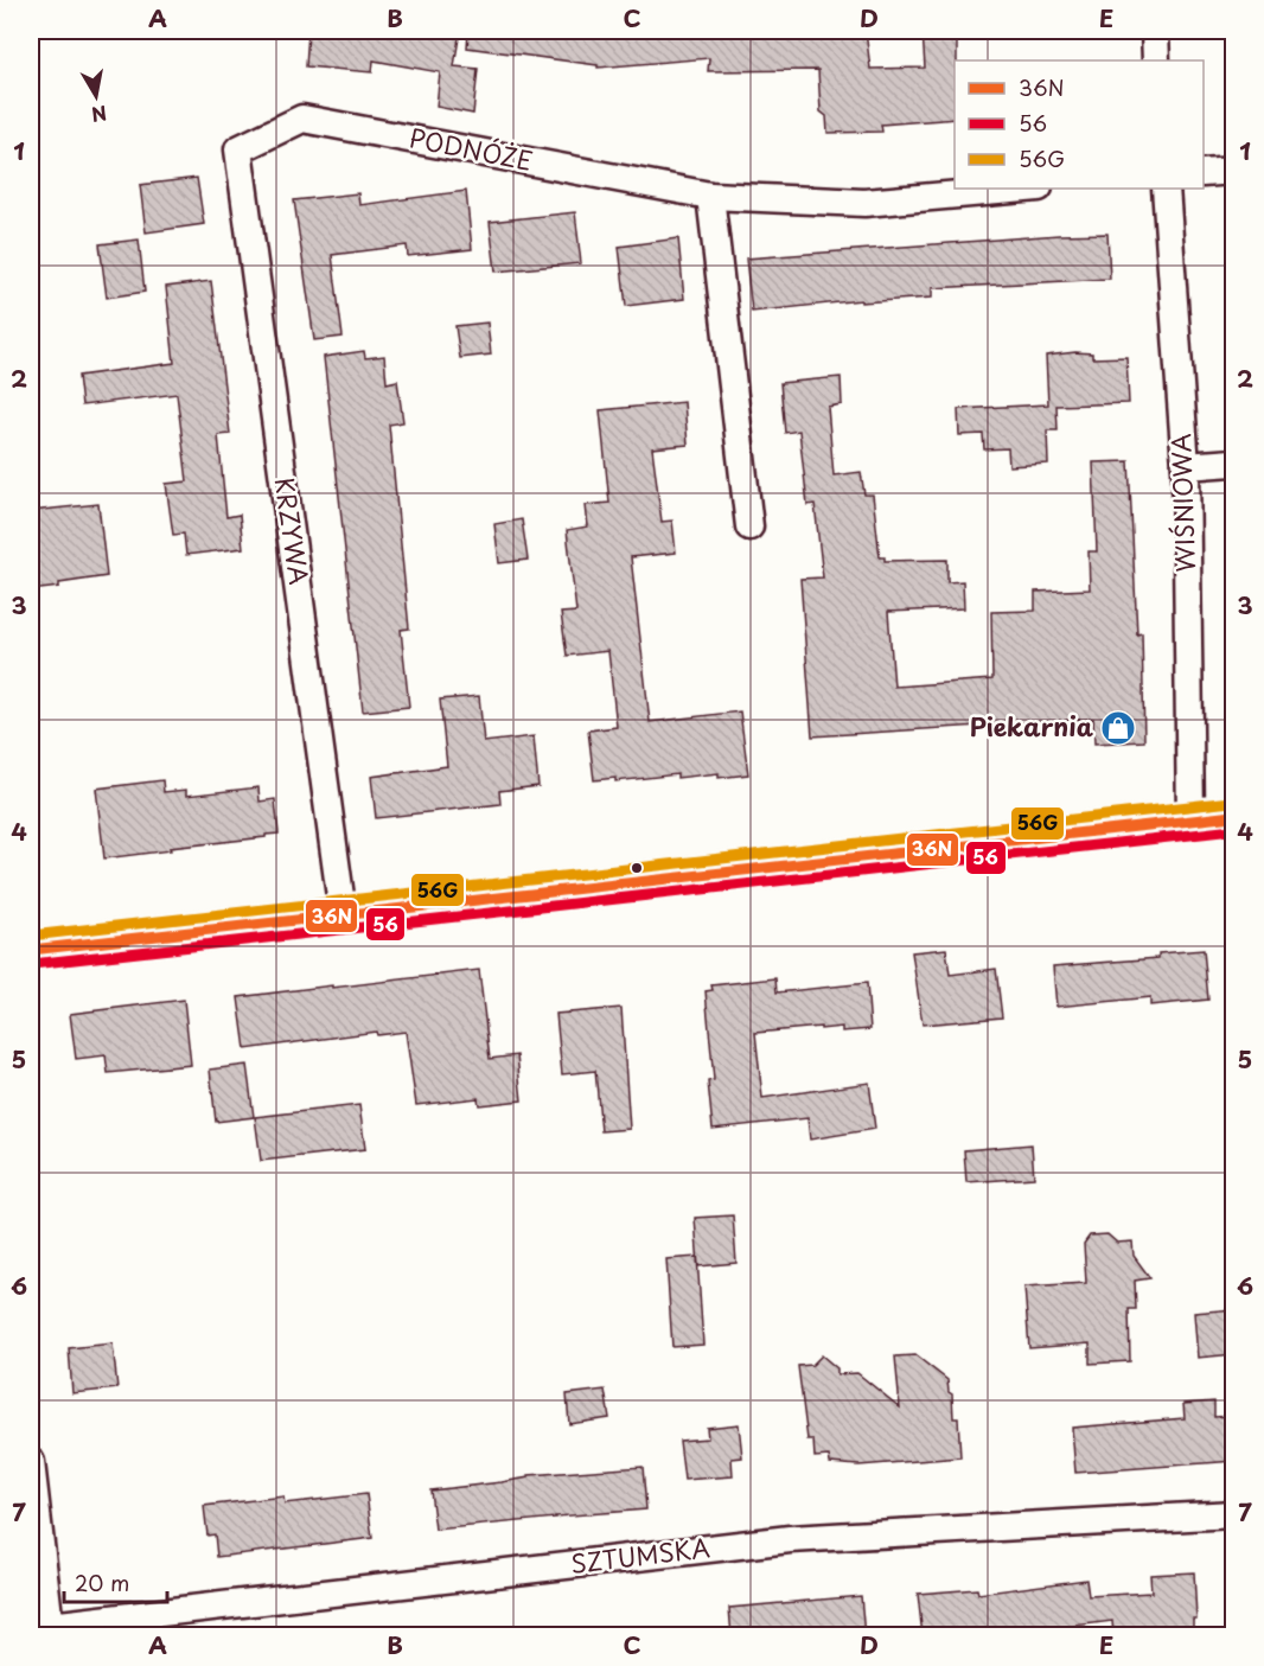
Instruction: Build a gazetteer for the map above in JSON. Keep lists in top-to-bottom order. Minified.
{"streets":{"street":["PODNÓŻE","WIŚNIOWA","KRZYWA","SZTUMSKA"]},"crossings":[["PODNÓŻE","KRZYWA"]],"places":{"shop":["Piekarnia"]},"lines":["transit line 56G","transit line 36N","transit line 56"],"legend":["36N","56","56G"],"scale_bar":"20 m","north":"bottom","grid":{"columns":["A","B","C","D","E"],"rows":["1","2","3","4","5","6","7"]}}
